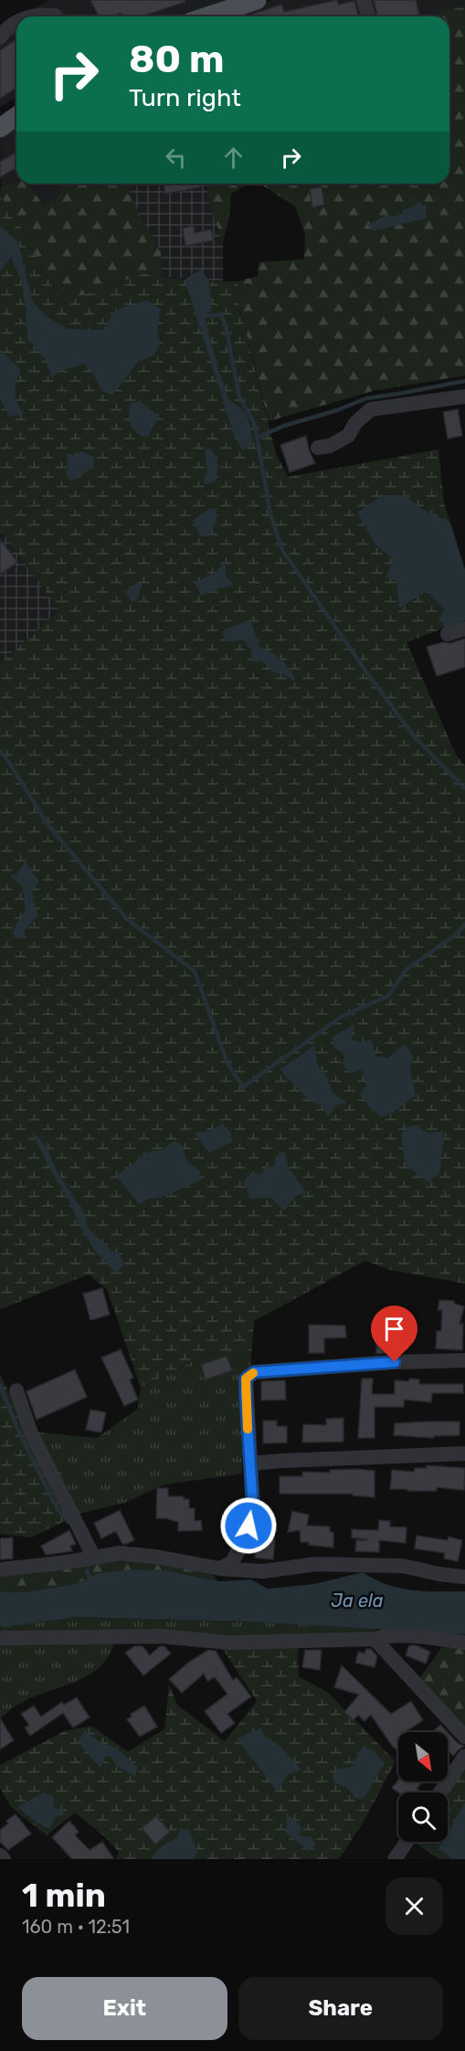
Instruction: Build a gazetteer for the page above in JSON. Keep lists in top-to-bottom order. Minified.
{"water":["Ja ela"],"north":"bottom right","page":{"turn":["80 m","Turn right"],"heading":["1 min","160 m · 12:51"],"buttons":["Exit","Share"]}}
